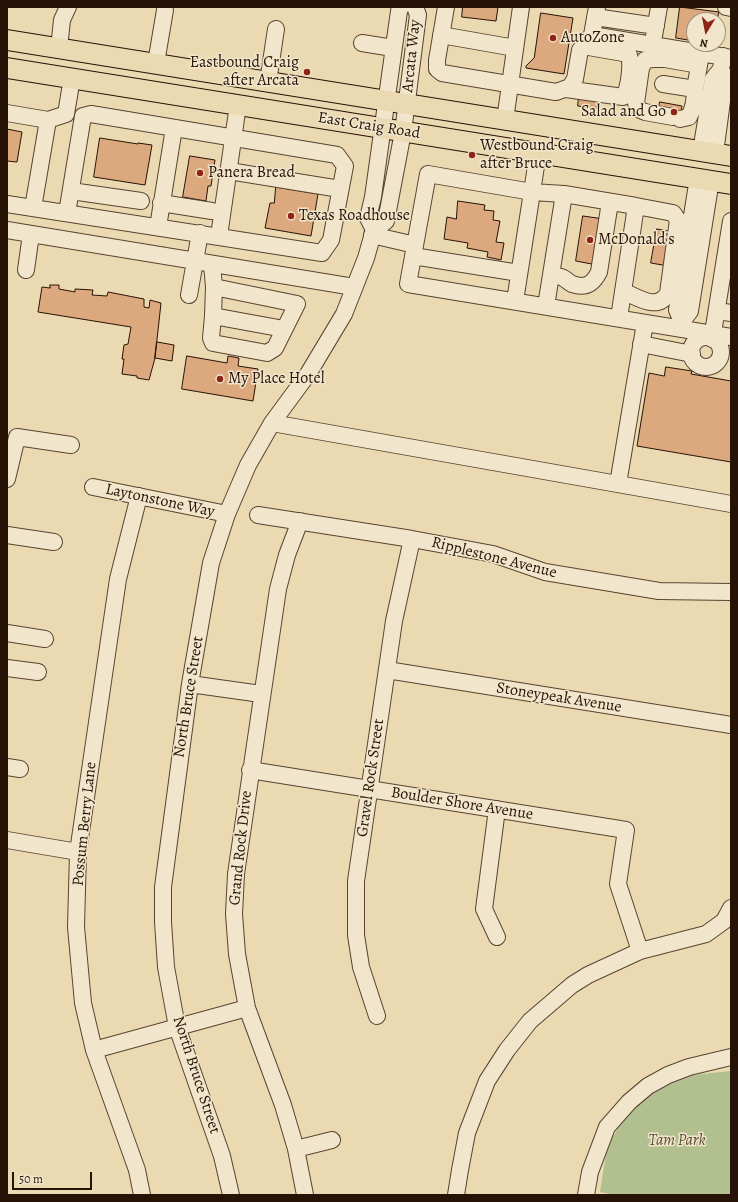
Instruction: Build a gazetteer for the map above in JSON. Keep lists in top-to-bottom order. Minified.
{"streets":{"main road":["East Craig Road"],"street":["Arcata Way","Laytonstone Way","Ripplestone Avenue","North Bruce Street","Stoneypeak Avenue","Gravel Rock Street","Boulder Shore Avenue","Possum Berry Lane","Grand Rock Drive"]},"crossings":[["Arcata Way","East Craig Road"],["Arcata Way","North Bruce Street"],["East Craig Road","North Bruce Street"],["Laytonstone Way","North Bruce Street"],["Laytonstone Way","Possum Berry Lane"],["Ripplestone Avenue","Gravel Rock Street"],["Ripplestone Avenue","Grand Rock Drive"],["Stoneypeak Avenue","Gravel Rock Street"],["Gravel Rock Street","Boulder Shore Avenue"],["Boulder Shore Avenue","Grand Rock Drive"]],"parks":["Tam Park"],"places":["AutoZone","Eastbound Craig after Arcata","Salad and Go","Westbound Craig after Bruce","Panera Bread","Texas Roadhouse","McDonald's","My Place Hotel"],"scale_bar":"50 m","north":"bottom"}
